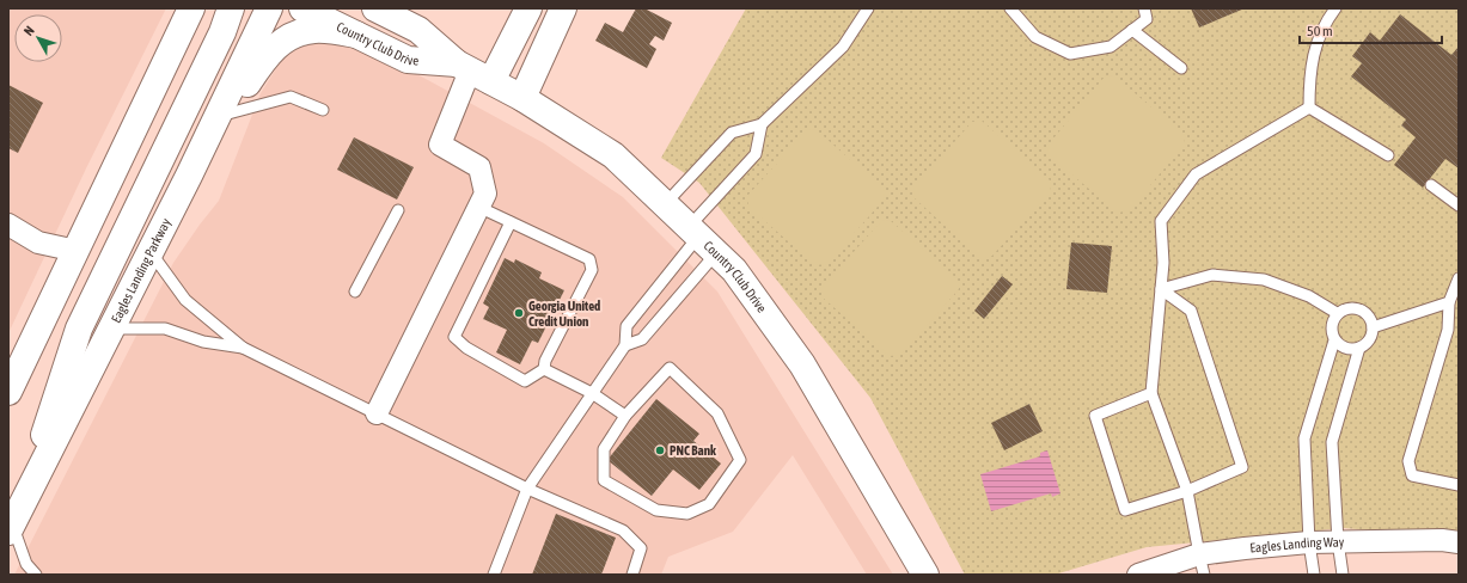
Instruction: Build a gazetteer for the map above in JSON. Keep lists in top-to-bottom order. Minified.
{"streets":{"main road":["Country Club Drive","Eagles Landing Parkway"],"street":["Eagles Landing Way"]},"places":["Georgia United Credit Union","PNC Bank"],"scale_bar":"50 m","north":"top left"}
